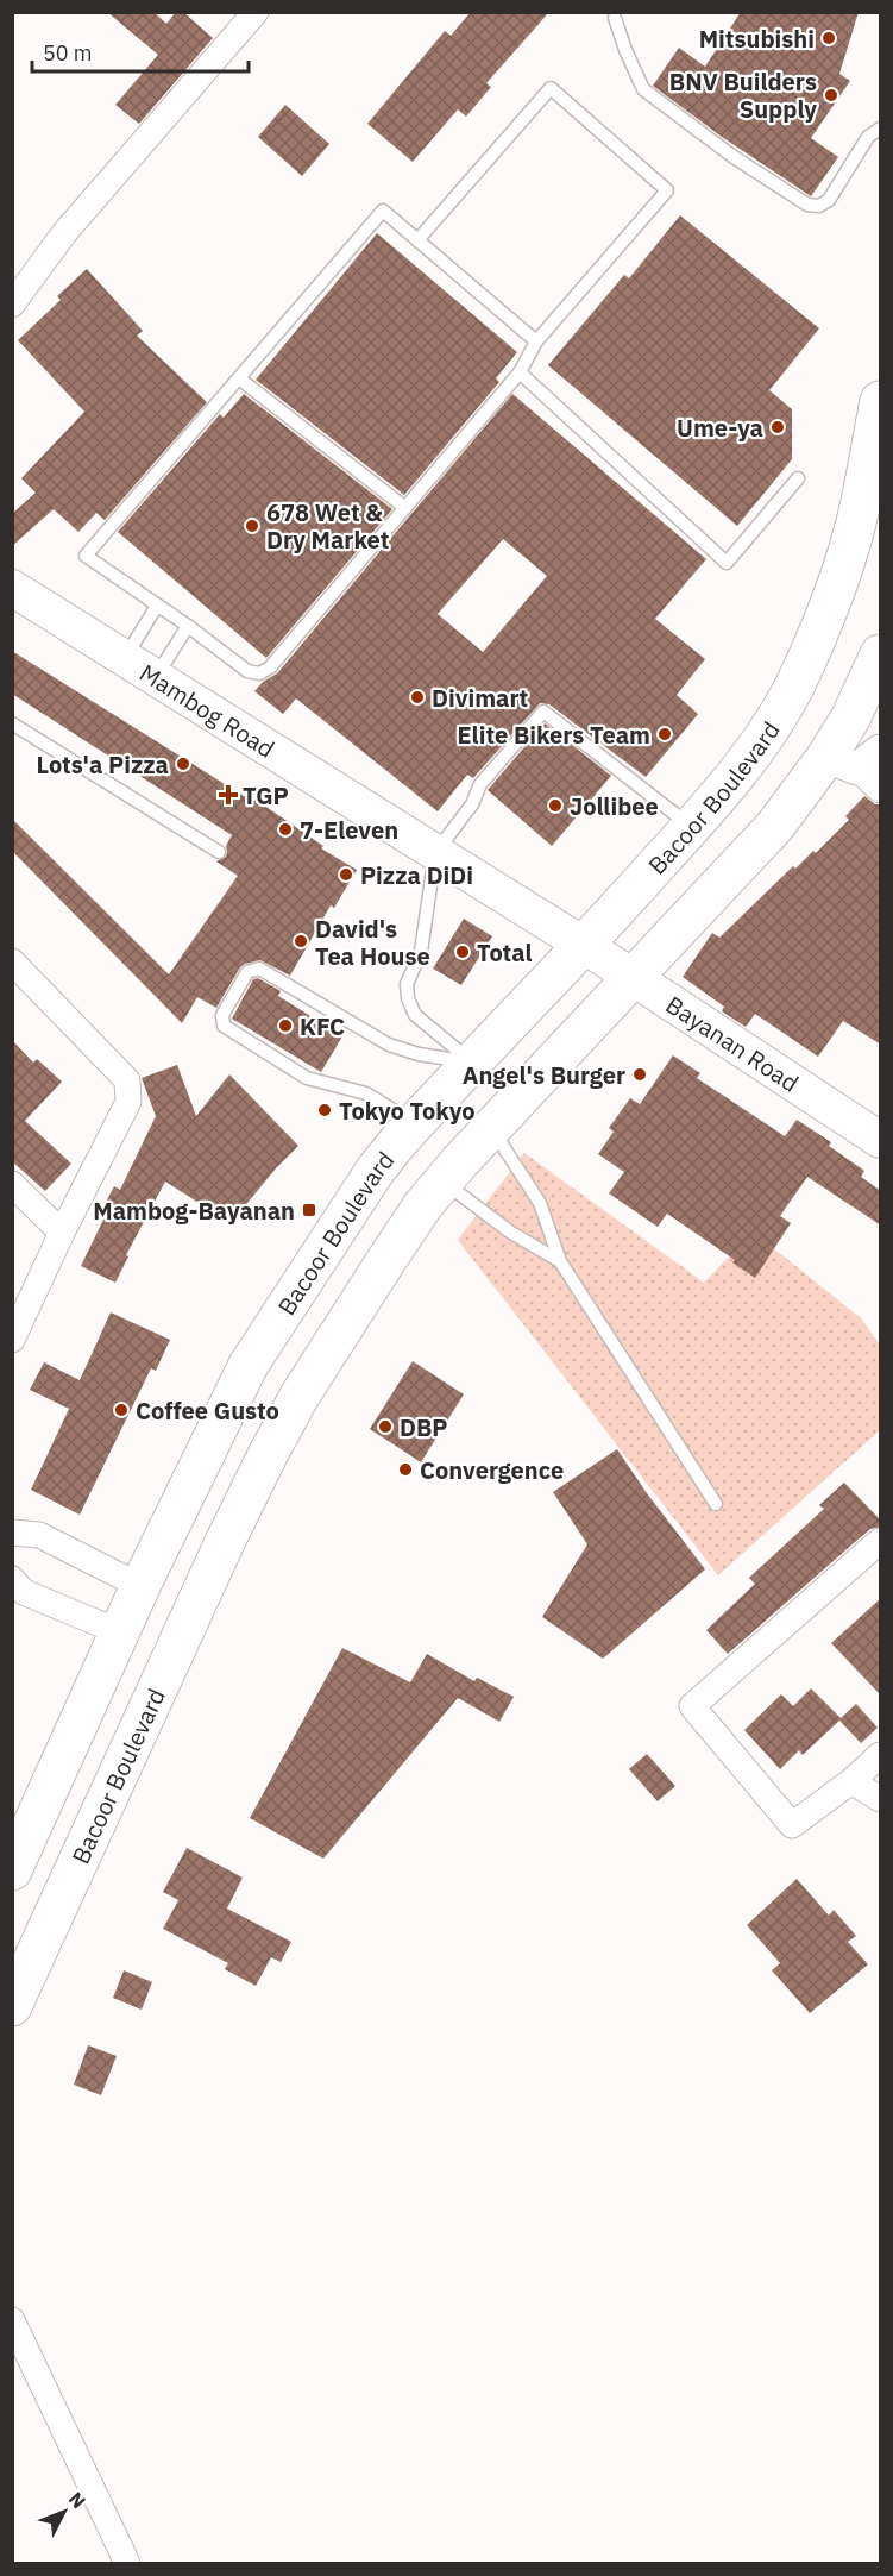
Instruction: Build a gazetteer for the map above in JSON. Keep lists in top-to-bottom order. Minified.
{"streets":{"main road":["Mambog Road","Bacoor Boulevard","Bayanan Road"]},"crossings":[["Mambog Road","Bacoor Boulevard"],["Mambog Road","Bayanan Road"],["Bacoor Boulevard","Bayanan Road"]],"places":{"other":["Mitsubishi","BNV Builders Supply","Ume-ya","678 Wet & Dry Market","Divimart","Elite Bikers Team","Lots'a Pizza","Jollibee","7-Eleven","Pizza DiDi","David's Tea House","Total","KFC","Angel's Burger","Tokyo Tokyo","Coffee Gusto","DBP","Convergence"],"health":["TGP"],"transit":["Mambog-Bayanan"]},"scale_bar":"50 m","north":"top right"}
